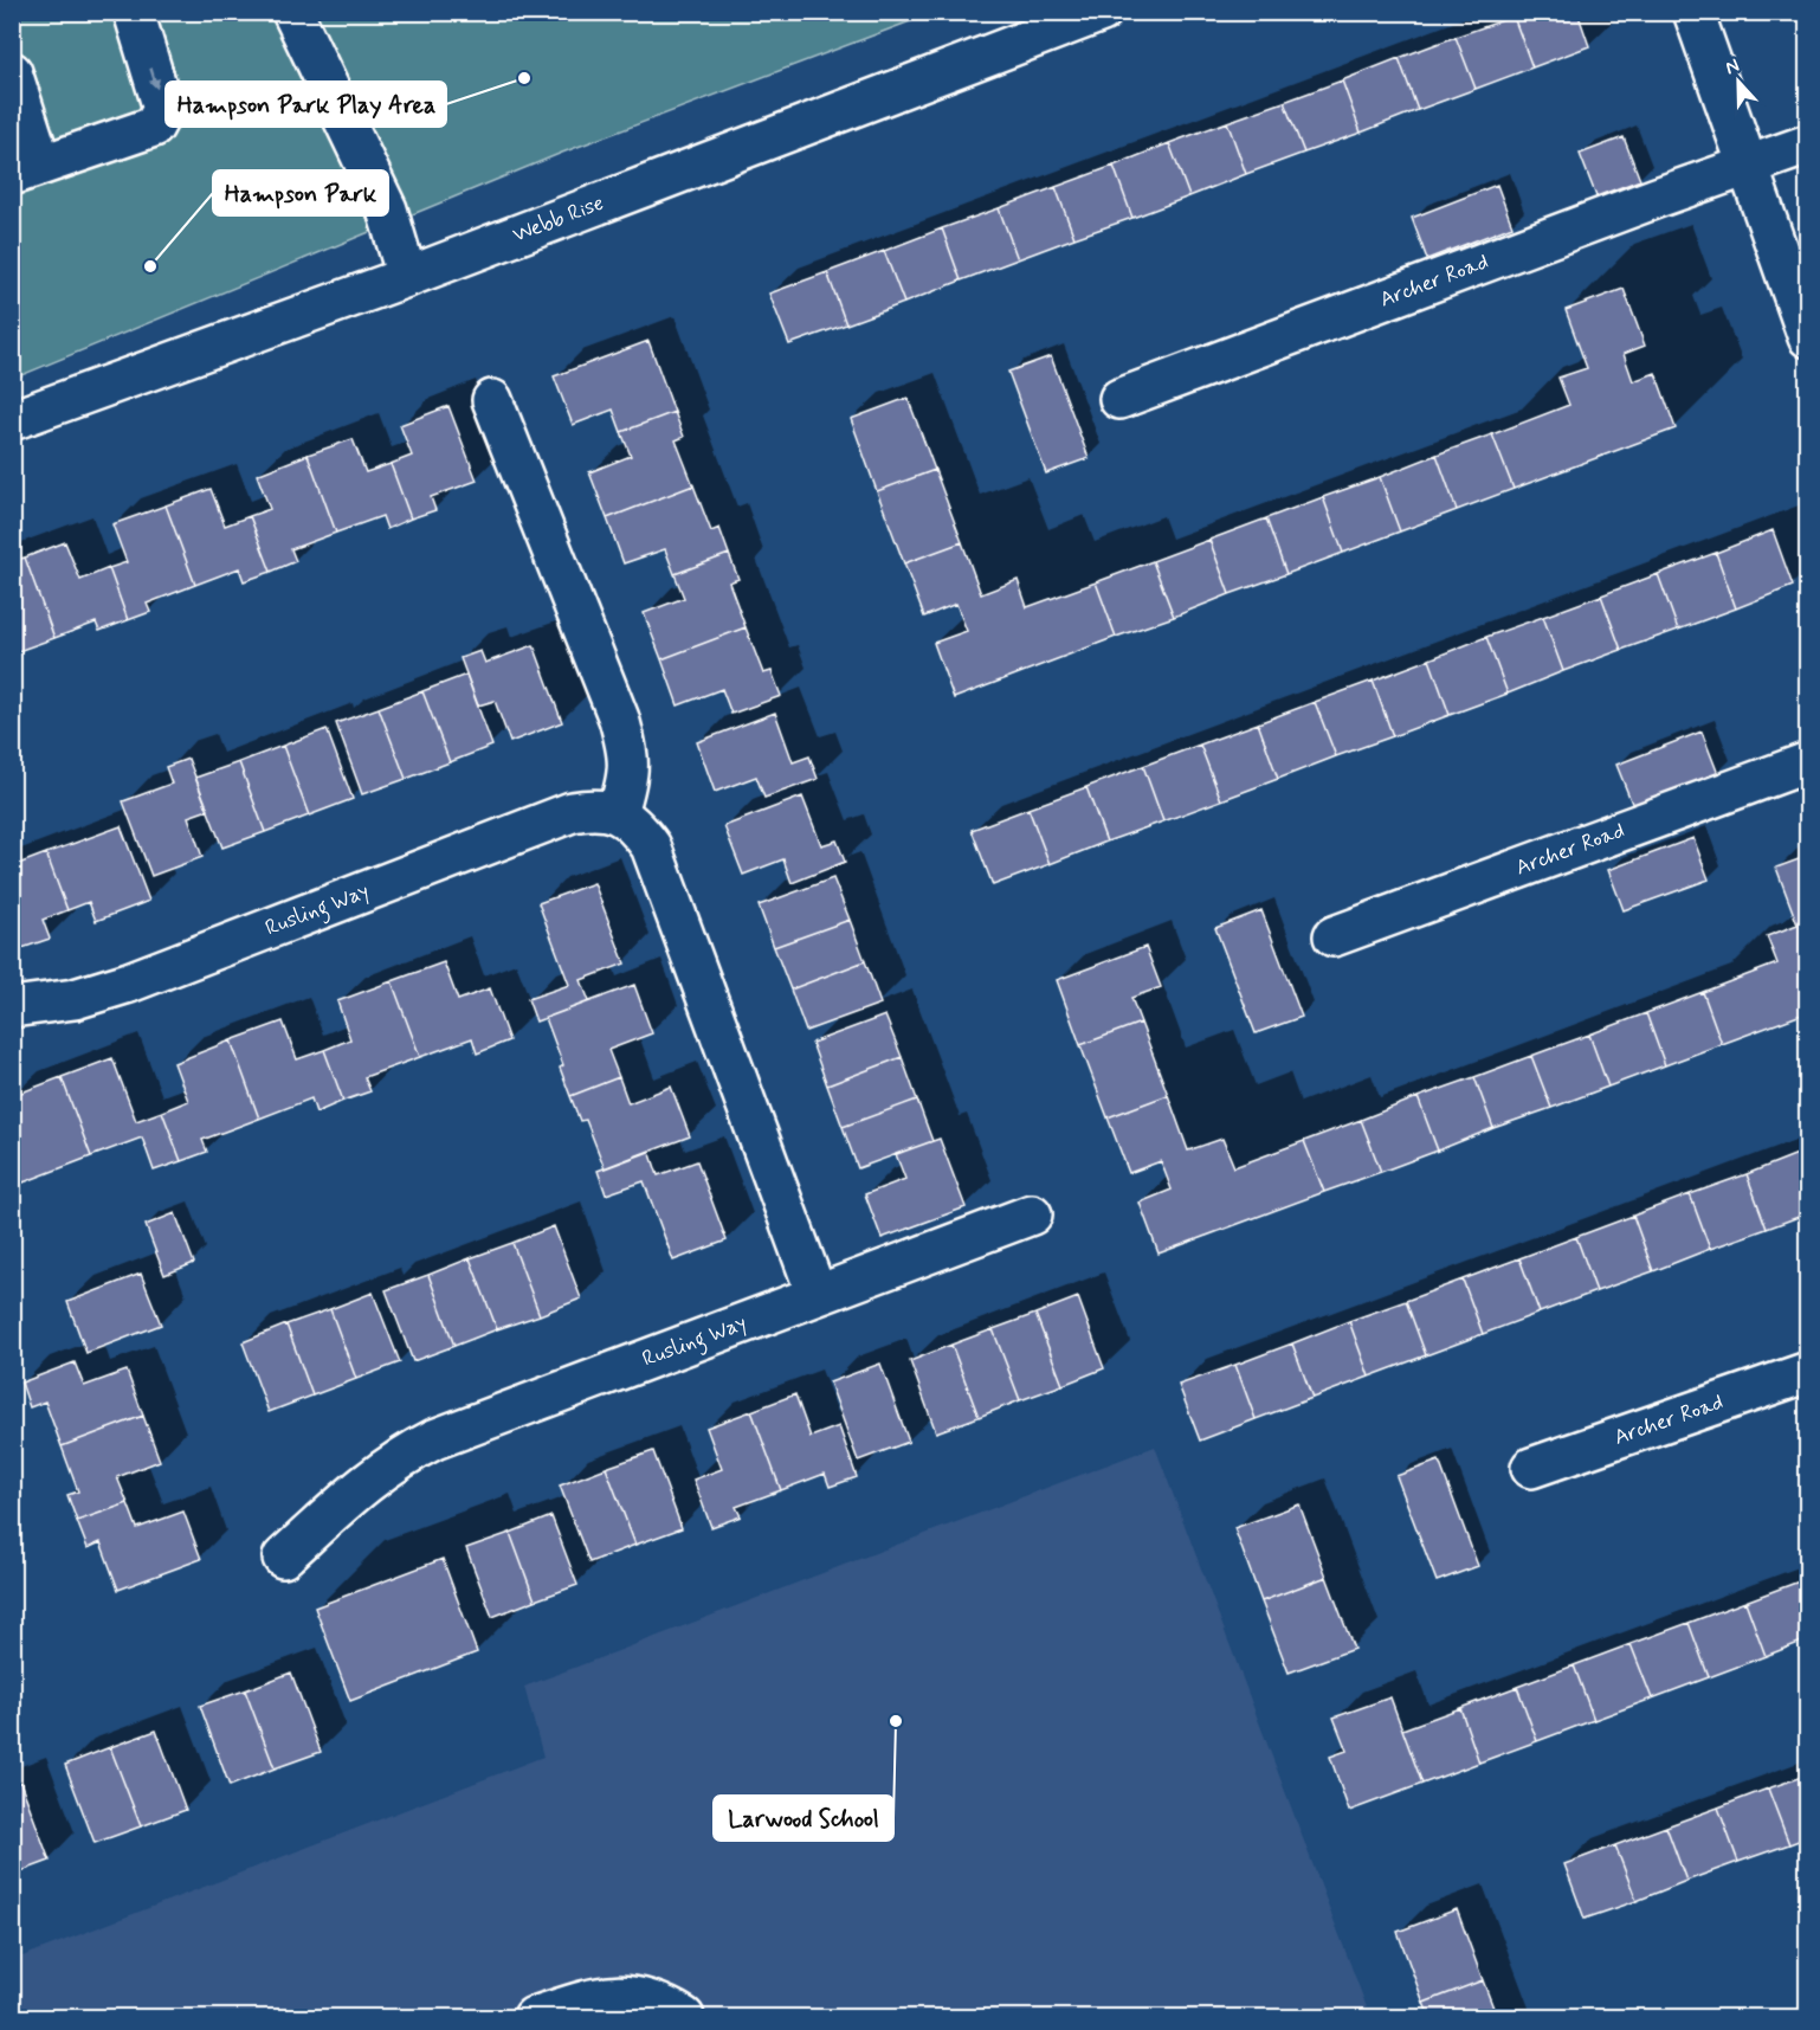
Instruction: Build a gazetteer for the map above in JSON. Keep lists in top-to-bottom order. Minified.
{"streets":{"street":["Webb Rise","Archer Road","Rusling Way"]},"places":["Hampson Park Play Area","Hampson Park","Larwood School"],"north":"top"}
